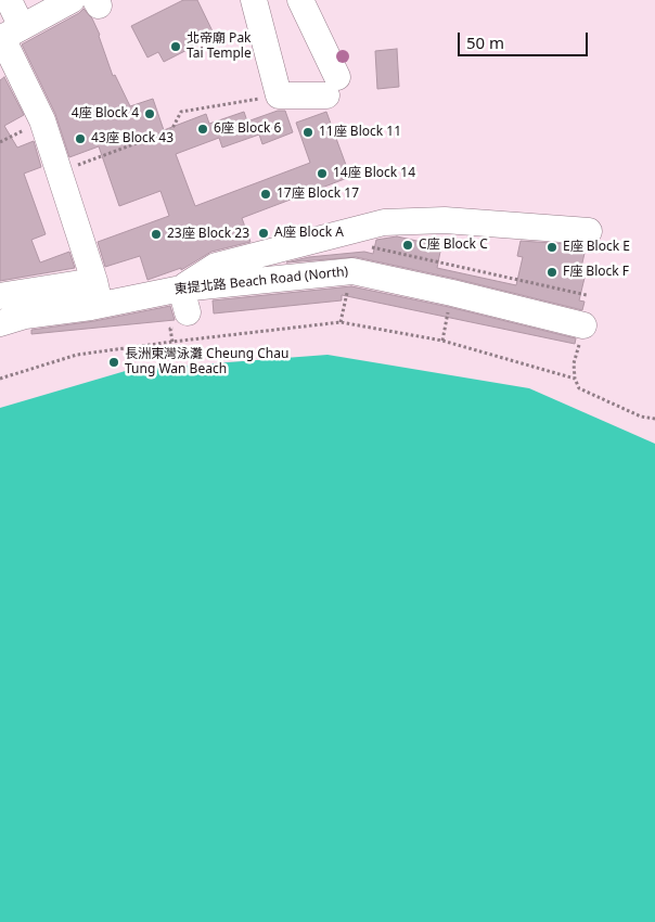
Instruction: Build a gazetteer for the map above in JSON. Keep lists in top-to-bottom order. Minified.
{"streets":{"street":["東提北路 Beach Road (North)"]},"places":["北帝廟 Pak Tai Temple","4座 Block 4","6座 Block 6","11座 Block 11","43座 Block 43","14座 Block 14","17座 Block 17","A座 Block A","23座 Block 23","C座 Block C","E座 Block E","F座 Block F","長洲東灣泳灘 Cheung Chau Tung Wan Beach"],"scale_bar":"50 m"}
